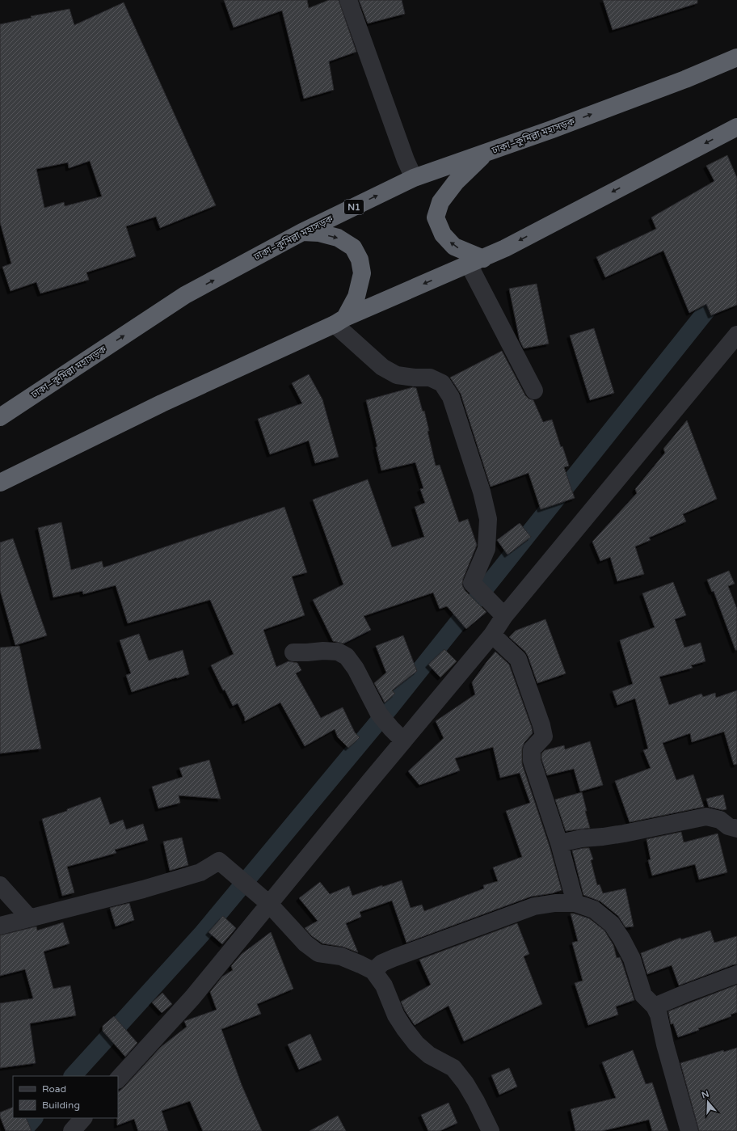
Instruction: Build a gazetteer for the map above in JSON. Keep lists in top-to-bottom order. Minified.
{"streets":{"highway":["ঢাকা–কুমিল্লা মহাসড়ক","N1"]},"legend":["Road","Building"],"north":"top"}
